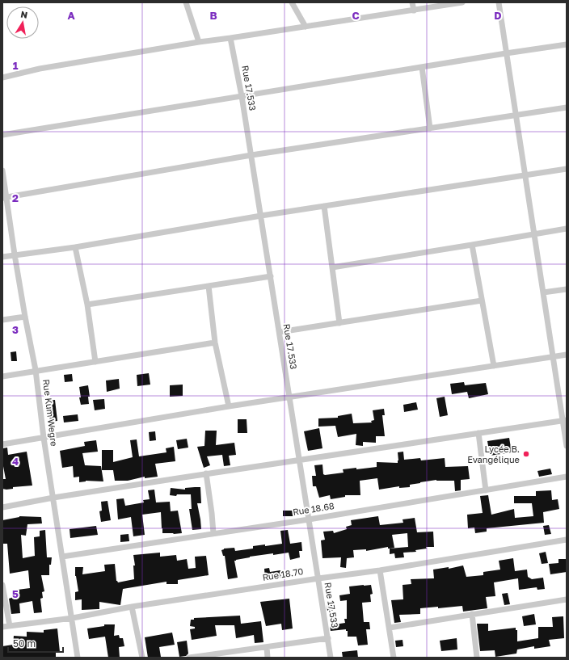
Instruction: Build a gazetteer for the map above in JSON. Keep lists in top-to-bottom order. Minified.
{"streets":{"street":["Rue 17.533","Rue Kum Wegre","Rue 18.68","Rue 18.70"]},"crossings":[["Rue 17.533","Rue 18.68"],["Rue 17.533","Rue 18.70"],["Rue Kum Wegre","Rue 18.68"],["Rue Kum Wegre","Rue 18.70"]],"places":["Lycée B. Evangélique"],"scale_bar":"50 m","north":"top","grid":{"columns":["A","B","C","D"],"rows":["1","2","3","4","5"]}}
